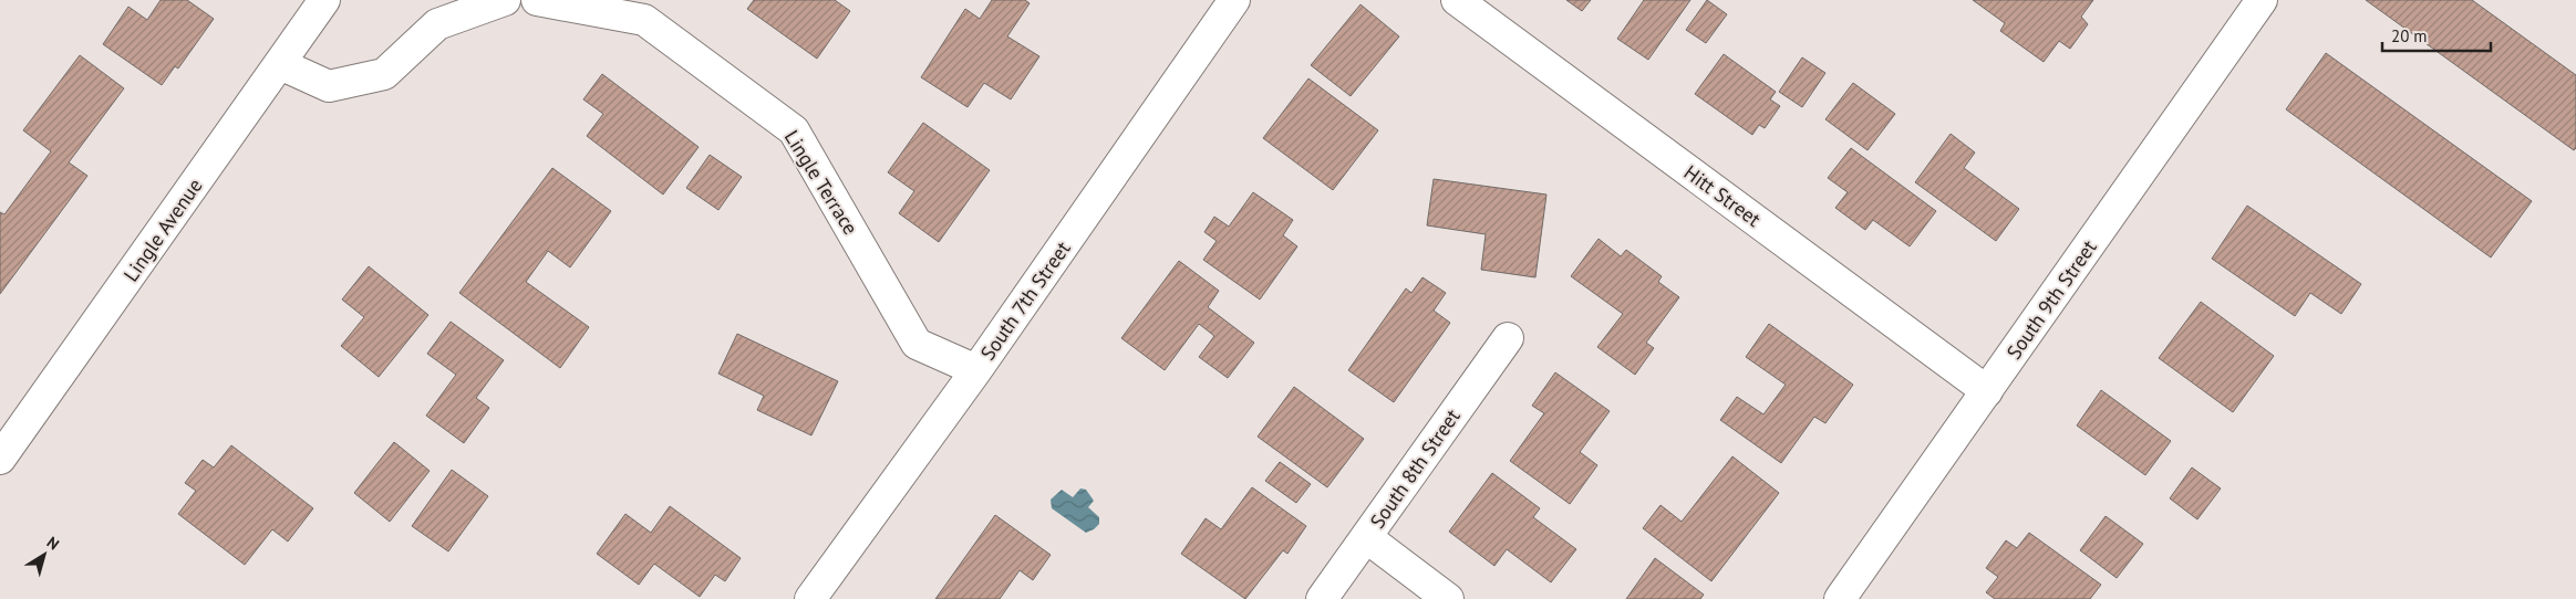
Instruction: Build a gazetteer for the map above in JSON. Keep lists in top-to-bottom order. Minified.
{"streets":{"street":["Lingle Terrace","Hitt Street","Lingle Avenue","South 9th Street","South 7th Street","South 8th Street"]},"crossings":[["Lingle Terrace","South 7th Street"],["Hitt Street","South 9th Street"]],"scale_bar":"20 m","north":"top right"}
